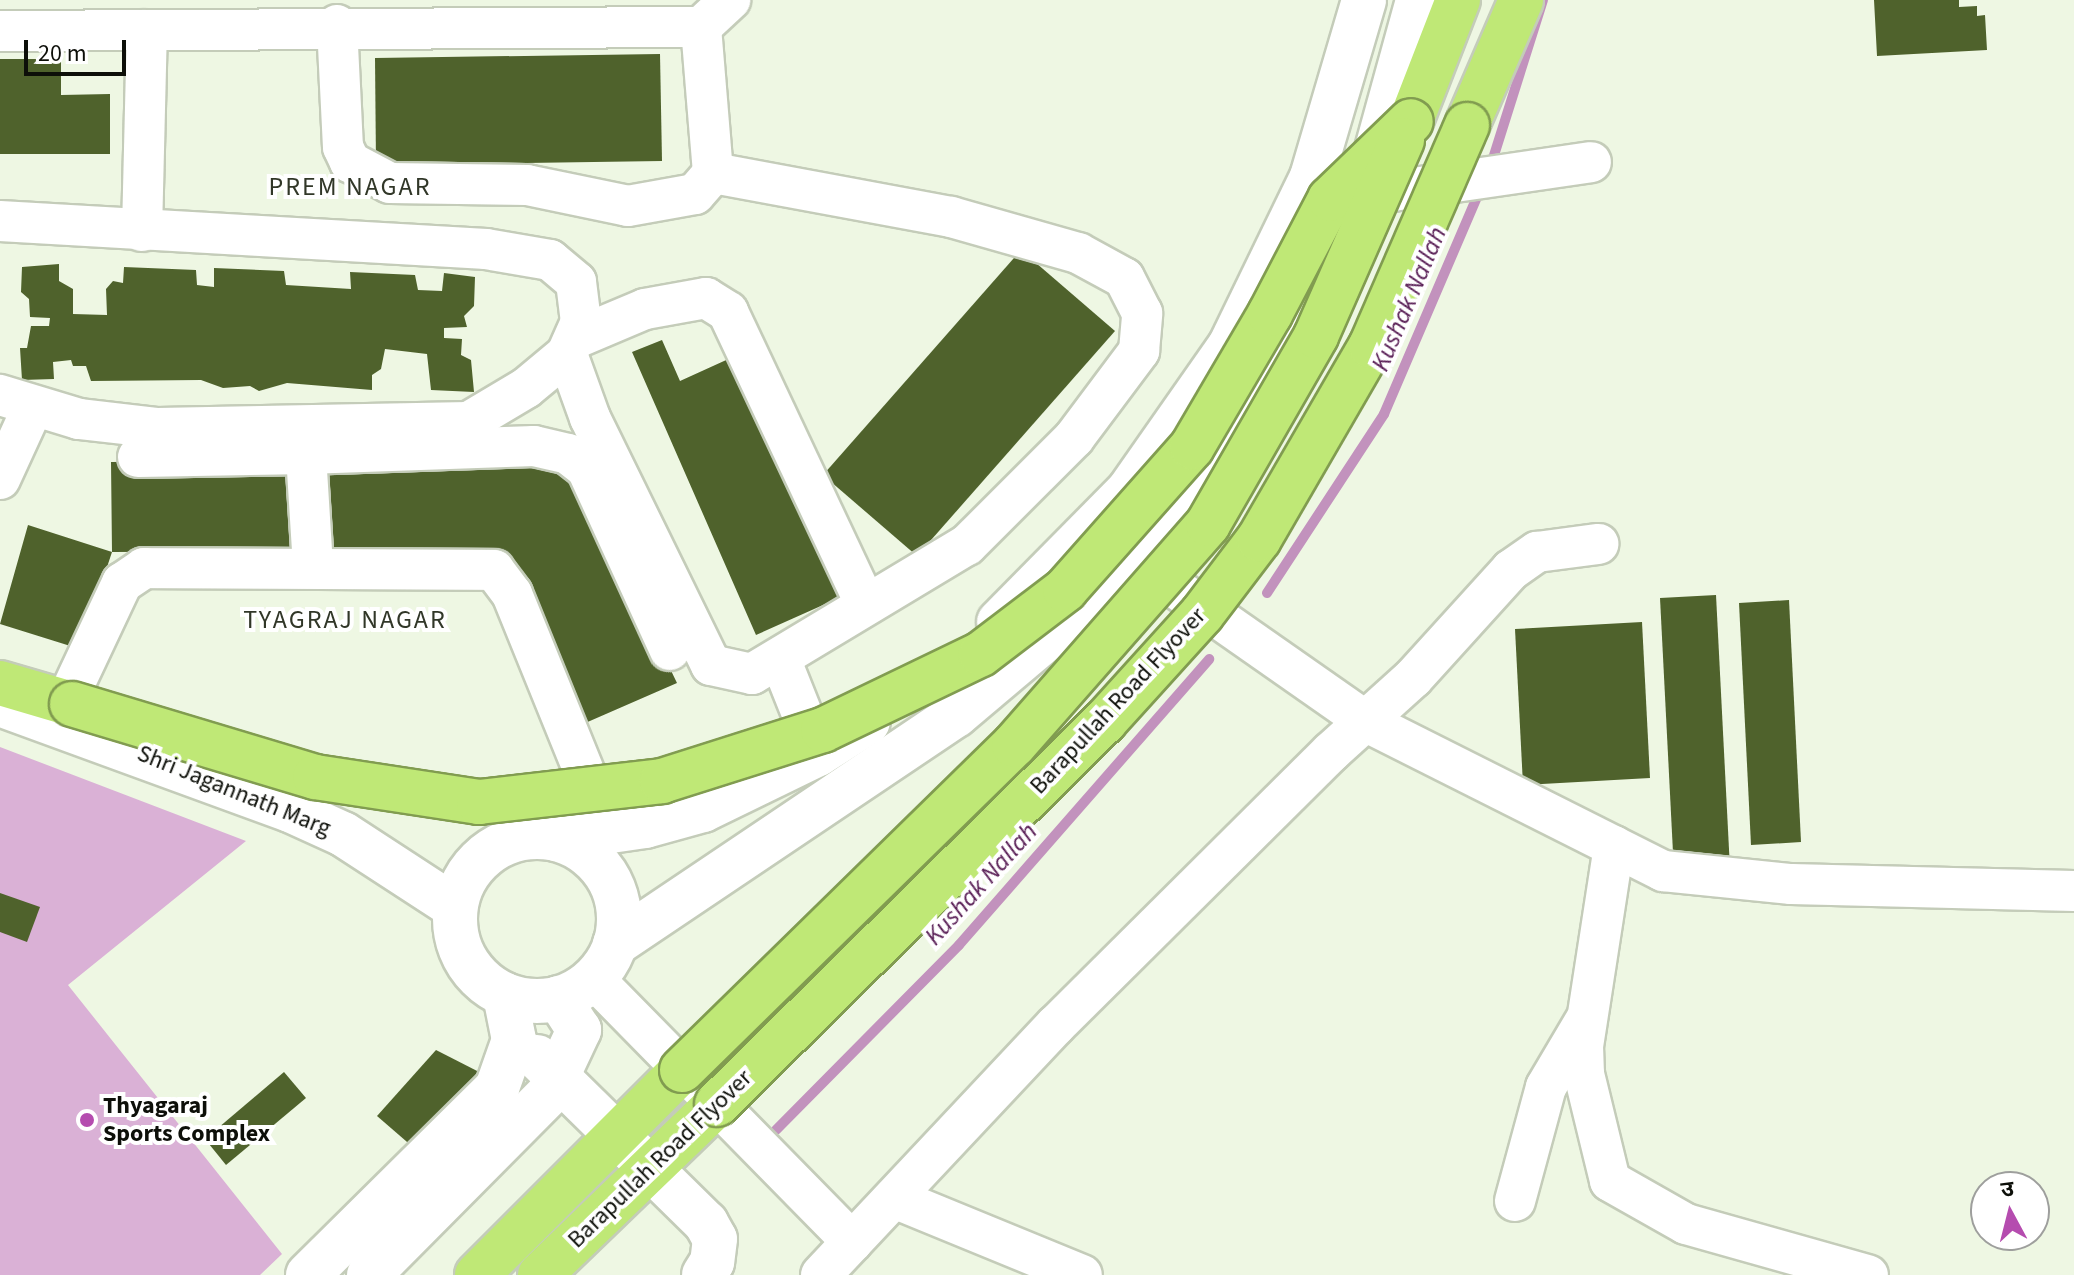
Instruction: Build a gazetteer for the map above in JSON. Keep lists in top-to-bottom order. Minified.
{"streets":{"highway":["Barapullah Road Flyover"],"street":["Shri Jagannath Marg"]},"districts":["PREM NAGAR","TYAGRAJ NAGAR"],"water":["Kushak Nallah"],"places":["Thyagaraj Sports Complex"],"scale_bar":"20 m","north":"top"}
